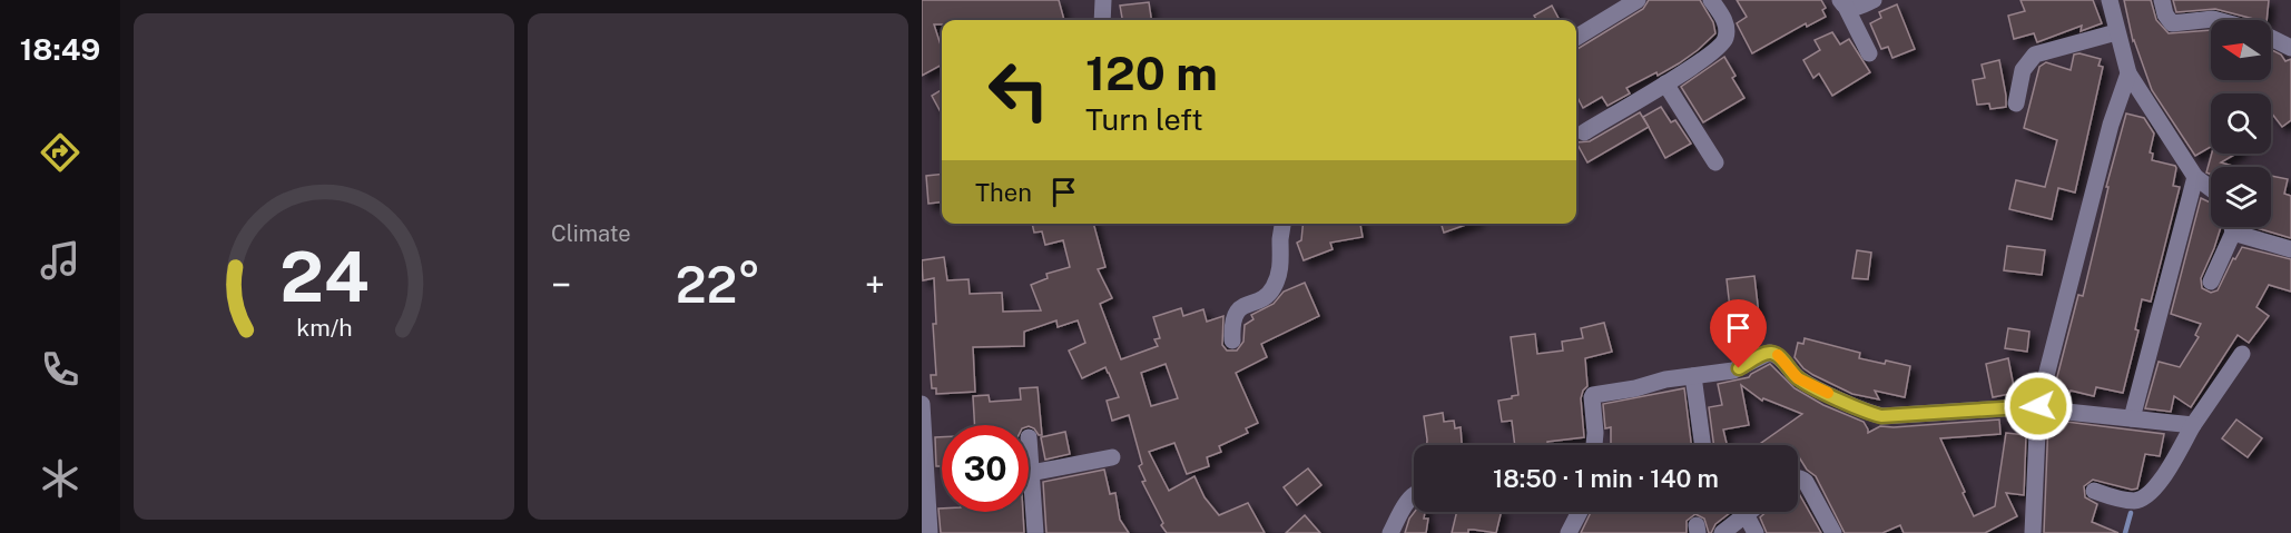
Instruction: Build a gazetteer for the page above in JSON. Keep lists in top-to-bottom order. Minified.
{"north":"left","page":{"tabs":"18:49","tile":"Climate","turn":["120 m","Turn left"],"then":"Then","heat":["−","22°","+"],"limit":"30","trip":"18:50 · 1 min · 140 m","gauge":["24","km/h"]}}
